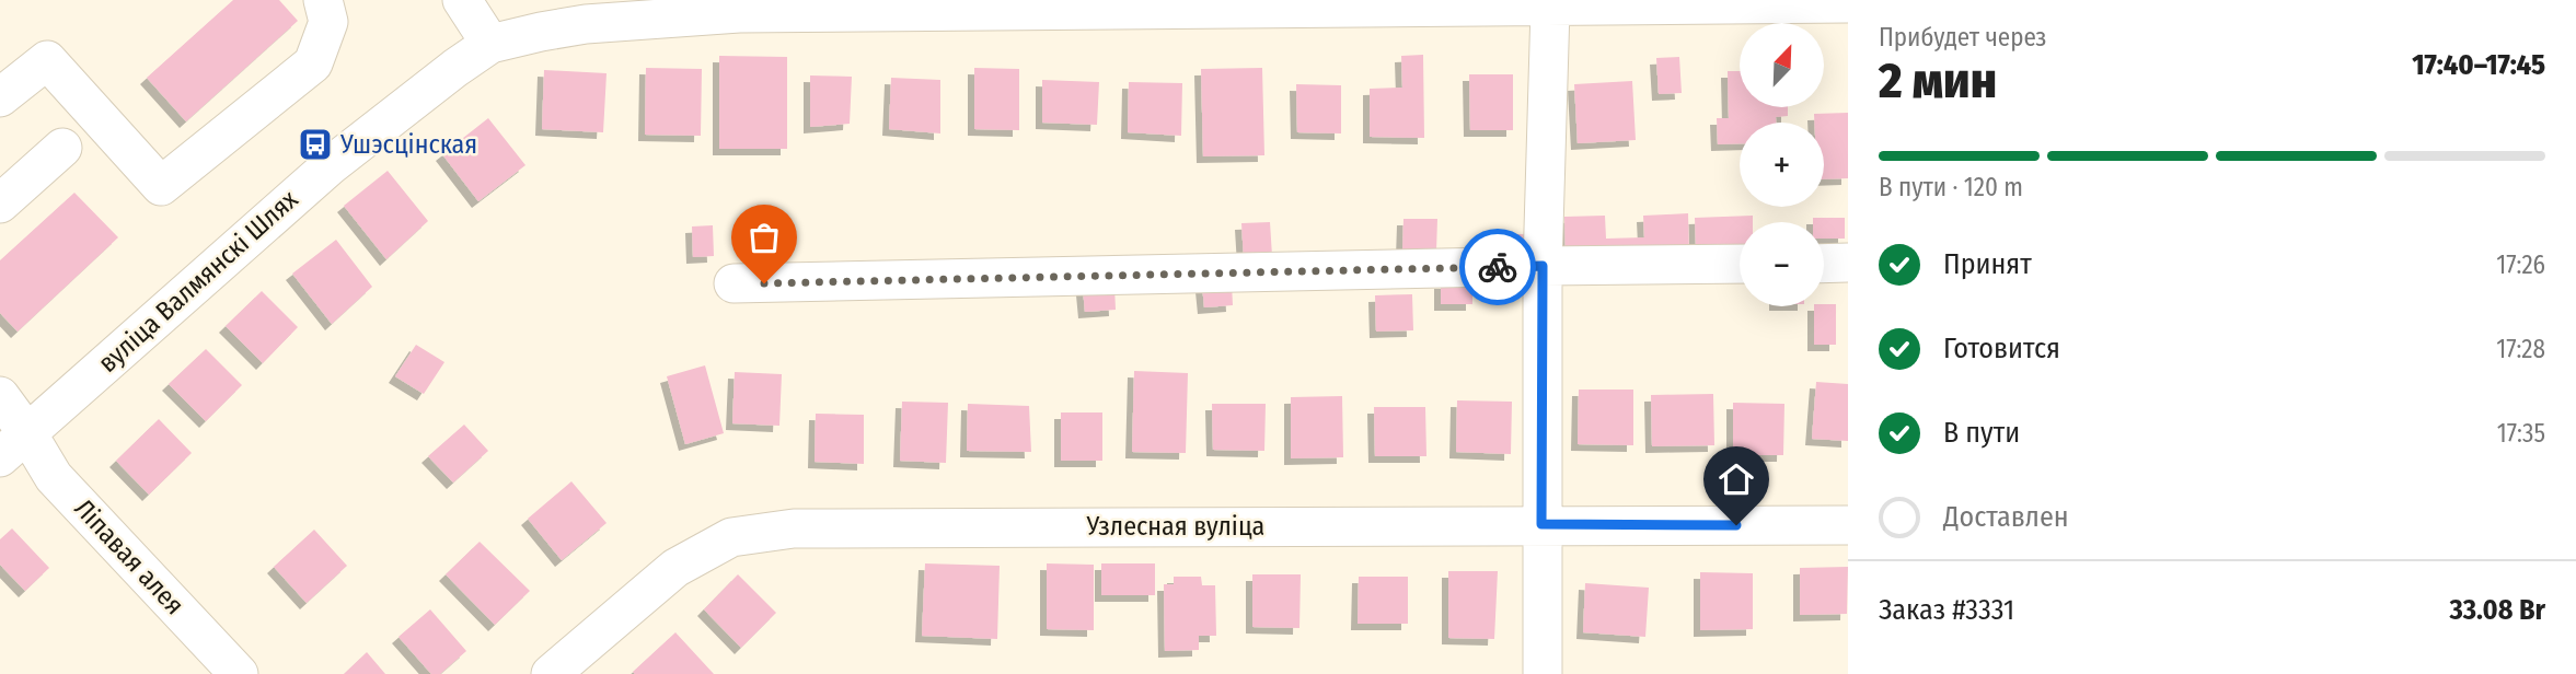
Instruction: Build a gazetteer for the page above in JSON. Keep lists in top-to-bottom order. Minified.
{"streets":{"street":["вуліца Валмянскі Шлях","Узлесная вуліца","Ліпавая алея"]},"crossings":[["вуліца Валмянскі Шлях","Ліпавая алея"]],"places":{"bus stop":["Ушэсцінская"]},"north":"top right","page":{"heading":["2 мин","Прибудет через","17:40–17:45"],"panel":["Заказ #3331","33.08 Br"],"map_buttons":["+","−"],"bar":"В пути · 120 m","list":[["Принят","17:26"],["Готовится","17:28"],["В пути","17:35"],"Доставлен"]}}
